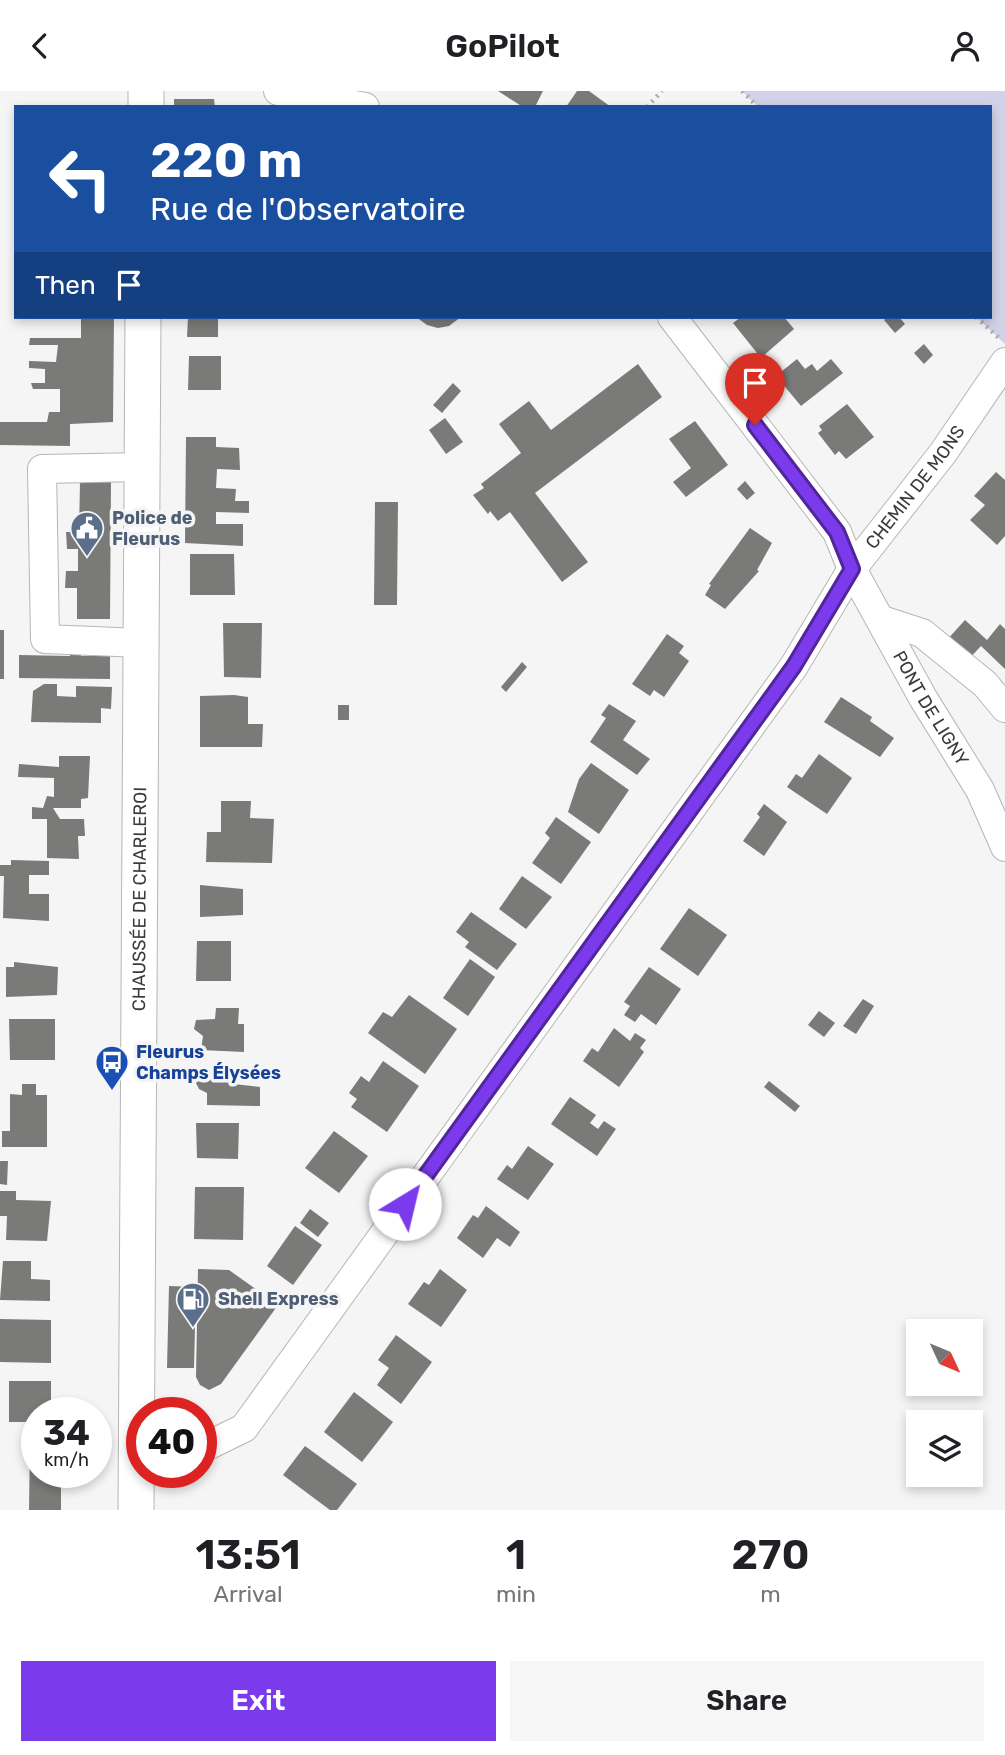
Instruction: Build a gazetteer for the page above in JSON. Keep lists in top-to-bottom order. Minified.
{"streets":{"main road":["CHAUSSÉE DE CHARLEROI"],"street":["CHEMIN DE MONS","PONT DE LIGNY"]},"crossings":[["CHEMIN DE MONS","PONT DE LIGNY"]],"places":{"public building":["Police de Fleurus"],"bus stop":["Fleurus Champs Élysées"],"fuel station":["Shell Express"]},"north":"bottom right","page":{"header":"GoPilot","turn":["220 m","Rue de l'Observatoire"],"then":"Then","speed":"34 km/h","limit":"40","eta":["13:51","Arrival","1","min","270","m"],"buttons":["Exit","Share"]}}
